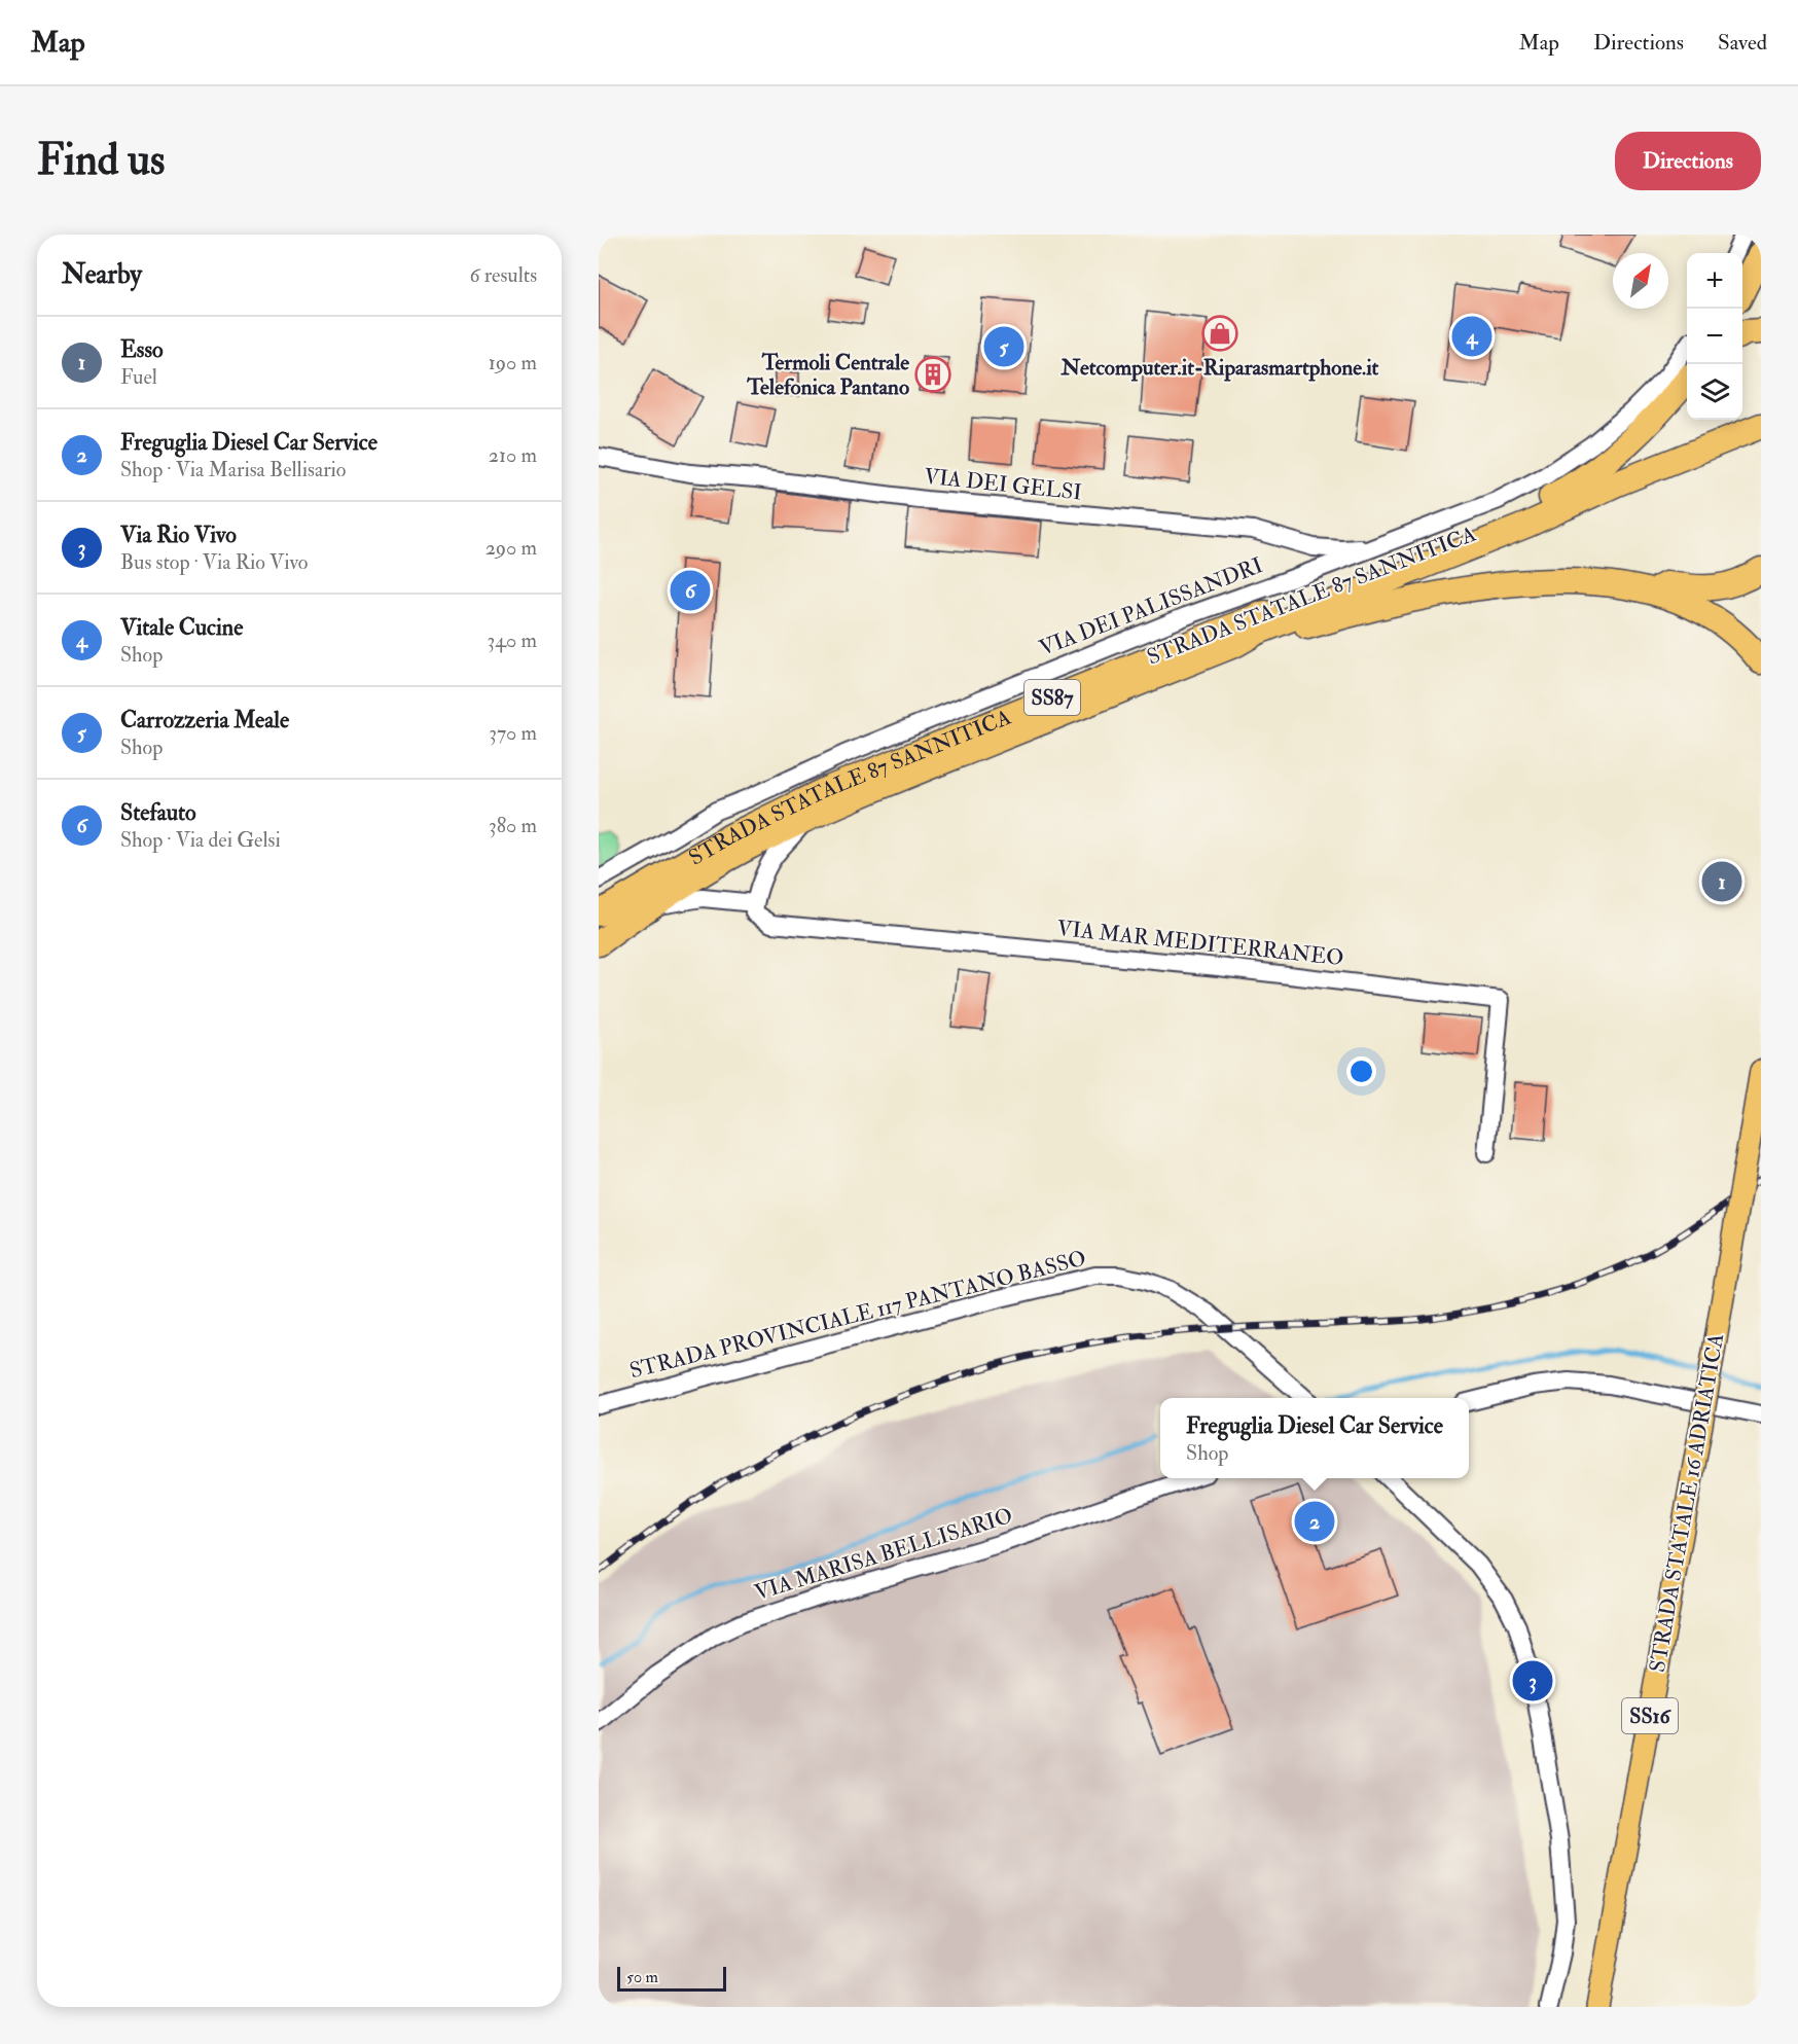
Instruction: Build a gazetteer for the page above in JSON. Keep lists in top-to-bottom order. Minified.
{"streets":{"highway":["STRADA STATALE 87 SANNITICA","SS87"],"main road":["STRADA STATALE 16 ADRIATICA","SS16"],"street":["VIA DEI GELSI","VIA DEI PALISSANDRI","VIA MAR MEDITERRANEO","STRADA PROVINCIALE 117 PANTANO BASSO","VIA MARISA BELLISARIO"]},"crossings":[["VIA DEI GELSI","VIA DEI PALISSANDRI"],["STRADA STATALE 87 SANNITICA","SS87"]],"places":{"shop":["Netcomputer.it-Riparasmartphone.it"],"building":["Termoli Centrale Telefonica Pantano"]},"scale_bar":"50 m","north":"top right","page":{"header":"Map","nav":["Map","Directions","Saved"],"buttons":"Directions","title":"Find us","heading":["Nearby","6 results"],"map_buttons":["+","−"],"pins":["4","5","6","1","2","3"],"list":[{"mark":"1","name":"Esso","note":"Fuel","value":"190 m"},{"mark":"2","name":"Freguglia Diesel Car Service","note":"Shop · Via Marisa Bellisario","value":"210 m"},{"mark":"3","name":"Via Rio Vivo","note":"Bus stop · Via Rio Vivo","value":"290 m"},{"mark":"4","name":"Vitale Cucine","note":"Shop","value":"340 m"},{"mark":"5","name":"Carrozzeria Meale","note":"Shop","value":"370 m"},{"mark":"6","name":"Stefauto","note":"Shop · Via dei Gelsi","value":"380 m"}],"popup":["Freguglia Diesel Car Service","Shop"],"scale":"50 m"}}
